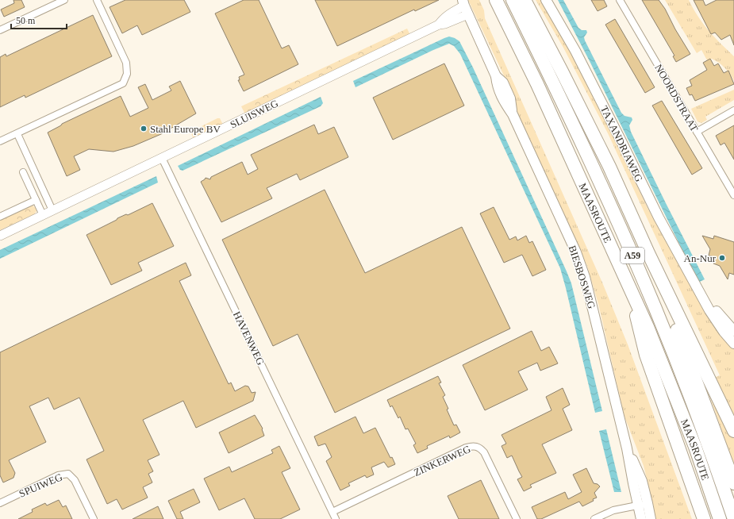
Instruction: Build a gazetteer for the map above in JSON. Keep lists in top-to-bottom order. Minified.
{"streets":{"highway":["MAASROUTE","A59"],"main road":["TAXANDRIAWEG","BIESBOSWEG"],"street":["NOORDSTRAAT","SLUISWEG","HAVENWEG","ZINKERWEG","SPUIWEG"]},"crossings":[["SLUISWEG","BIESBOSWEG"],["SLUISWEG","HAVENWEG"],["MAASROUTE","A59"],["HAVENWEG","ZINKERWEG"]],"places":["Stahl Europe BV","An-Nur"],"scale_bar":"50 m"}
